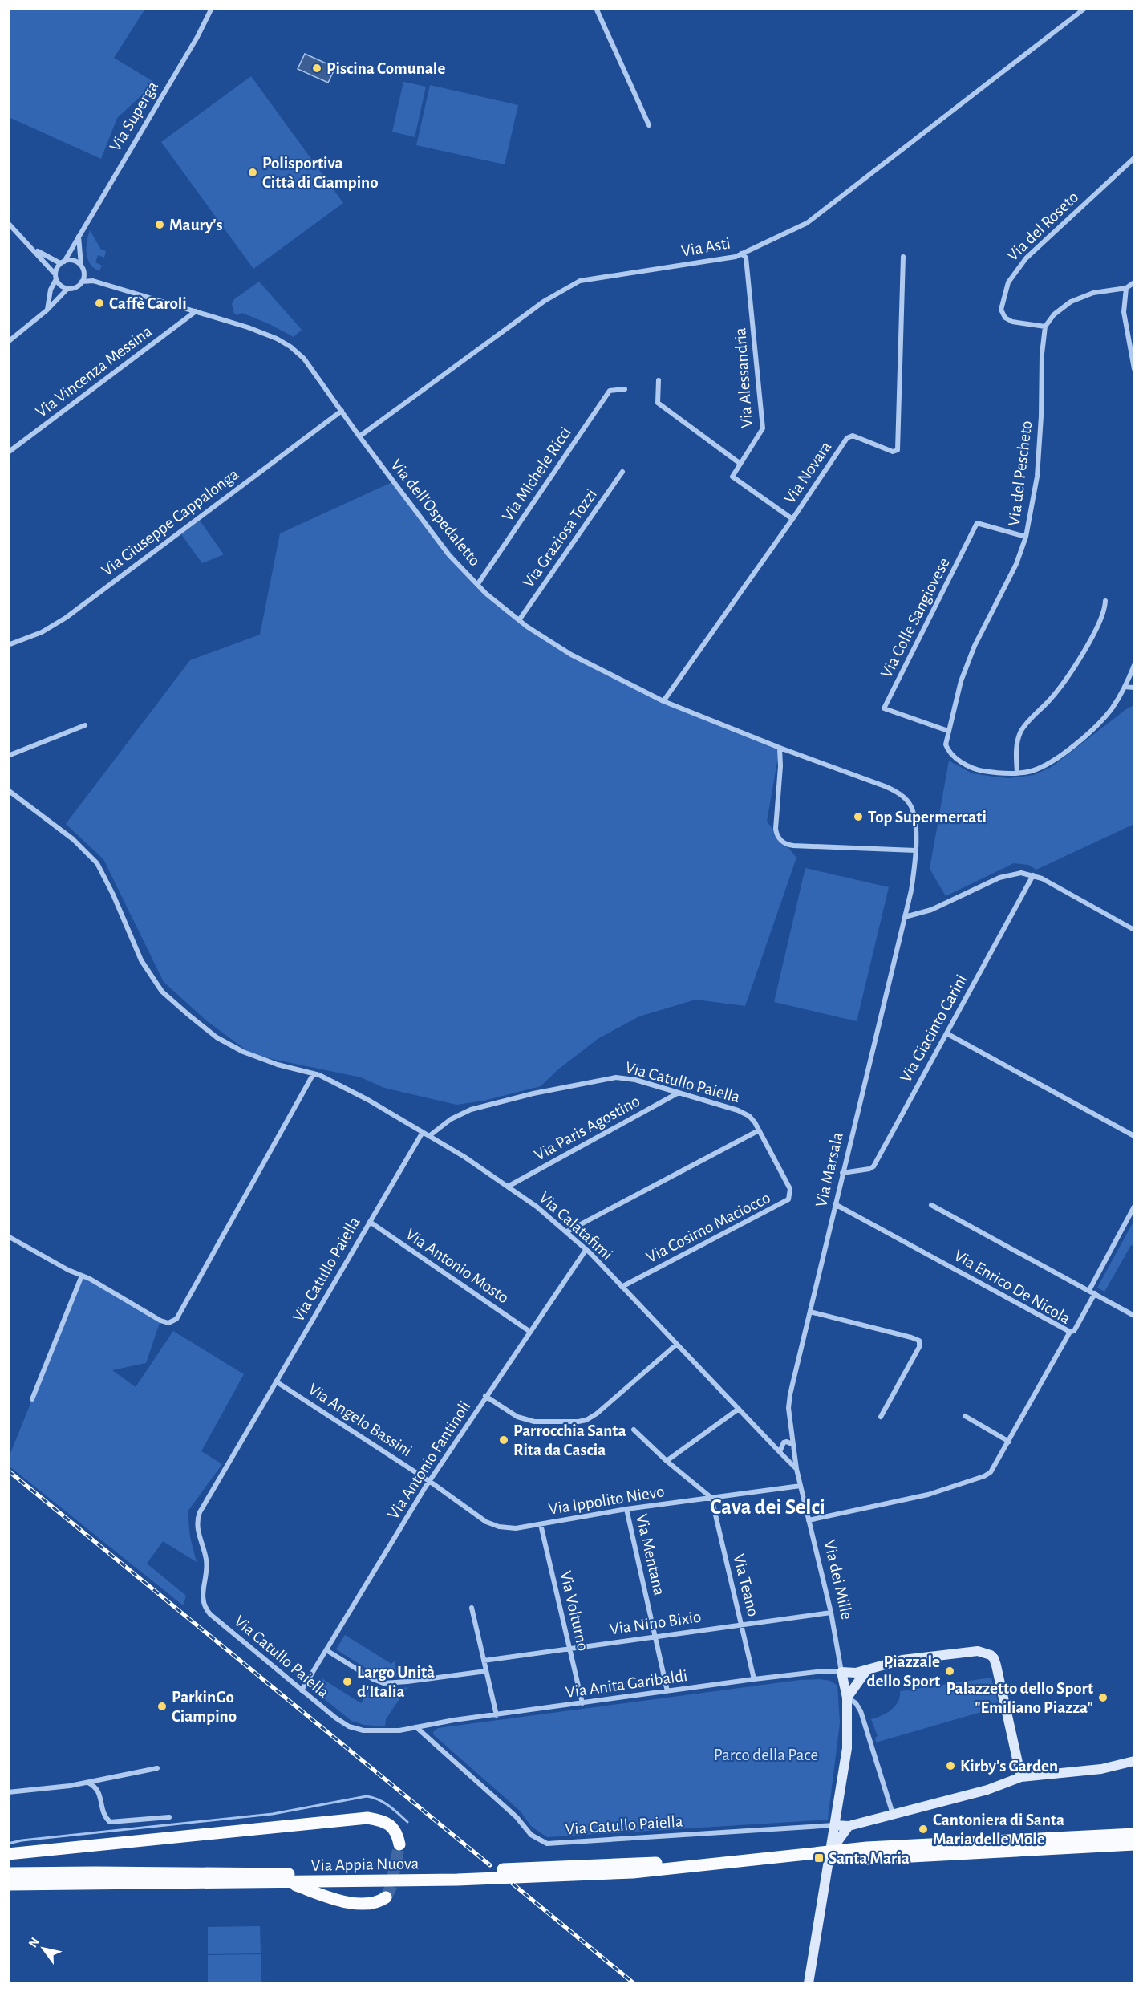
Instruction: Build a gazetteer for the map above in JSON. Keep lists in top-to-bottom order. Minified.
{"streets":{"main road":["Via Appia Nuova"],"street":["Via Superga","Via del Roseto","Via Asti","Via Vincenza Messina","Via Alessandria","Via Novara","Via del Pescheto","Via Michele Ricci","Via dell'Ospedaletto","Via Giuseppe Cappalonga","Via Graziosa Tozzi","Via Colle Sangiovese","Via Giacinto Carini","Via Catullo Paiella","Via Paris Agostino","Via Marsala","Via Calatafimi","Via Cosimo Maciocco","Via Antonio Mosto","Via Enrico De Nicola","Via Angelo Bassini","Via Antonio Fantinoli","Via Ippolito Nievo","Via Mentana","Via dei Mille","Via Teano","Via Volturno","Via Nino Bixio","Via Anita Garibaldi"]},"crossings":[["Via Superga","Via dell'Ospedaletto"],["Via del Roseto","Via del Pescheto"],["Via Asti","Via Alessandria"],["Via Asti","Via dell'Ospedaletto"],["Via Vincenza Messina","Via dell'Ospedaletto"],["Via Alessandria","Via Novara"],["Via Novara","Via dell'Ospedaletto"],["Via del Pescheto","Via Colle Sangiovese"],["Via Michele Ricci","Via dell'Ospedaletto"],["Via dell'Ospedaletto","Via Giuseppe Cappalonga"],["Via dell'Ospedaletto","Via Graziosa Tozzi"],["Via dell'Ospedaletto","Via Marsala"],["Via Giacinto Carini","Via Marsala"],["Via Catullo Paiella","Via Paris Agostino"],["Via Catullo Paiella","Via Calatafimi"],["Via Catullo Paiella","Via Cosimo Maciocco"],["Via Catullo Paiella","Via Antonio Mosto"],["Via Catullo Paiella","Via Angelo Bassini"],["Via Catullo Paiella","Via Antonio Fantinoli"],["Via Catullo Paiella","Via dei Mille"],["Via Catullo Paiella","Via Anita Garibaldi"],["Via Paris Agostino","Via Calatafimi"],["Via Marsala","Via Enrico De Nicola"],["Via Marsala","Via dei Mille"],["Via Calatafimi","Via Cosimo Maciocco"],["Via Calatafimi","Via Antonio Fantinoli"],["Via Antonio Mosto","Via Antonio Fantinoli"],["Via Enrico De Nicola","Via dei Mille"],["Via Angelo Bassini","Via Antonio Fantinoli"],["Via Angelo Bassini","Via Ippolito Nievo"],["Via Antonio Fantinoli","Via Ippolito Nievo"],["Via Ippolito Nievo","Via Mentana"],["Via Ippolito Nievo","Via dei Mille"],["Via Ippolito Nievo","Via Teano"],["Via Ippolito Nievo","Via Volturno"],["Via Mentana","Via Nino Bixio"],["Via Mentana","Via Anita Garibaldi"],["Via dei Mille","Via Nino Bixio"],["Via dei Mille","Via Anita Garibaldi"],["Via dei Mille","Via Appia Nuova"],["Via Teano","Via Nino Bixio"],["Via Teano","Via Anita Garibaldi"],["Via Volturno","Via Nino Bixio"],["Via Volturno","Via Anita Garibaldi"]],"districts":["Cava dei Selci"],"parks":["Parco della Pace"],"places":{"other":["Piscina Comunale","Polisportiva Città di Ciampino","Maury's","Caffè Caroli","Top Supermercati","Parrocchia Santa Rita da Cascia","Piazzale dello Sport","Largo Unità d'Italia","Palazzetto dello Sport \"Emiliano Piazza\"","ParkinGo Ciampino","Kirby's Garden","Cantoniera di Santa Maria delle Mole"],"transit":["Santa Maria"]},"north":"top left"}
